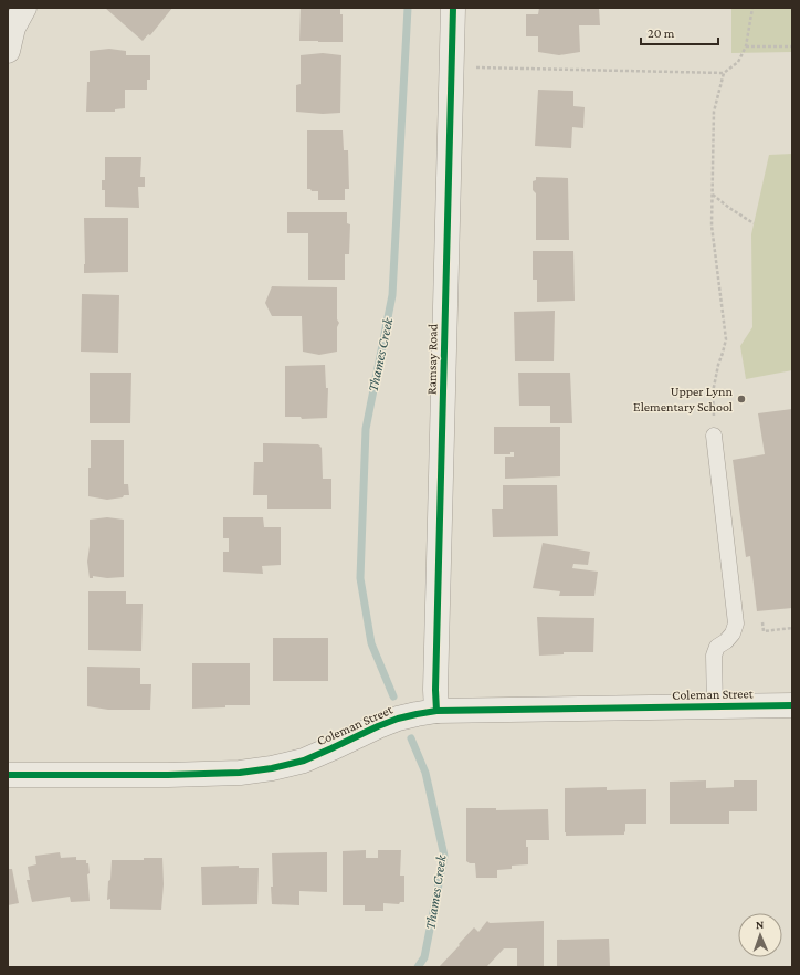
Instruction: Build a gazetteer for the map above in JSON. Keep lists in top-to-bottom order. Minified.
{"streets":{"street":["Ramsay Road","Coleman Street"]},"crossings":[["Ramsay Road","Coleman Street"]],"water":["Thames Creek"],"places":["Upper Lynn Elementary School"],"scale_bar":"20 m","north":"top"}
